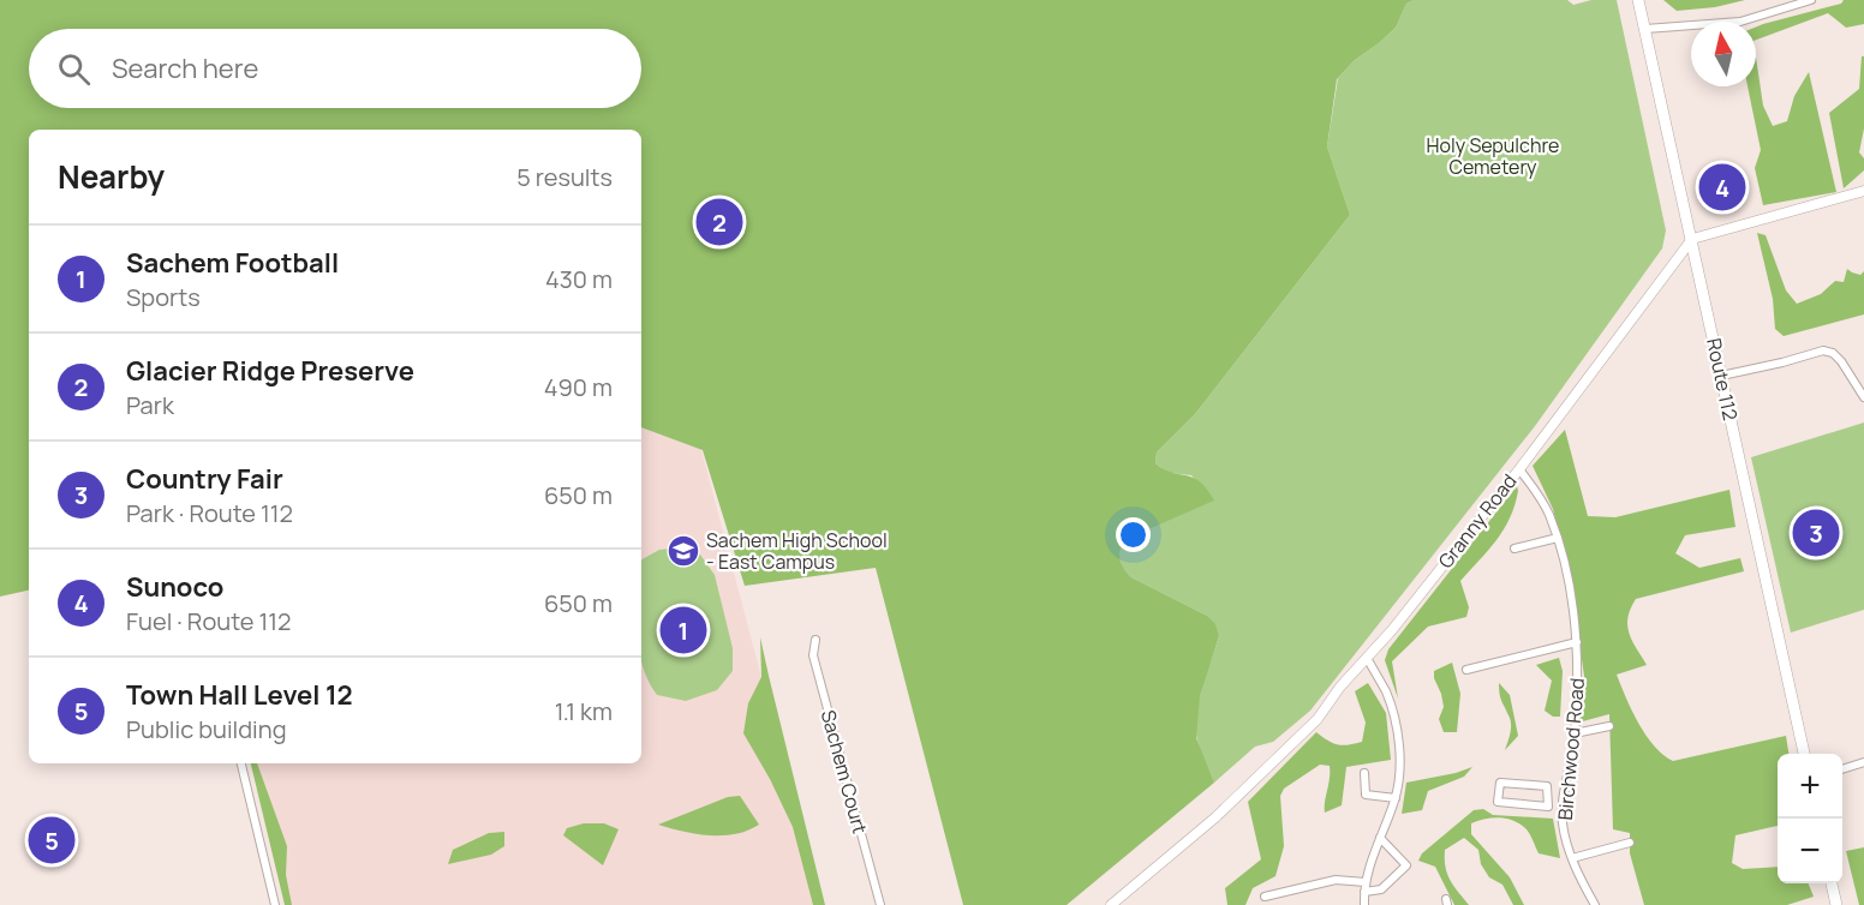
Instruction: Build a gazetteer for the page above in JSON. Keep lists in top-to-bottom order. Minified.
{"streets":{"main road":["Route 112"],"street":["Granny Road","Birchwood Road","Sachem Court"]},"crossings":[["Route 112","Granny Road"],["Granny Road","Birchwood Road"]],"parks":["Holy Sepulchre Cemetery"],"places":{"school or university":["Sachem High School - East Campus"]},"north":"top","page":{"search":"Search here","heading":["Nearby","5 results"],"pins":["4","2","3","1","5"],"list":[{"mark":"1","name":"Sachem Football","note":"Sports","value":"430 m"},{"mark":"2","name":"Glacier Ridge Preserve","note":"Park","value":"490 m"},{"mark":"3","name":"Country Fair","note":"Park · Route 112","value":"650 m"},{"mark":"4","name":"Sunoco","note":"Fuel · Route 112","value":"650 m"},{"mark":"5","name":"Town Hall Level 12","note":"Public building","value":"1.1 km"}],"map_buttons":["+","−"]}}
